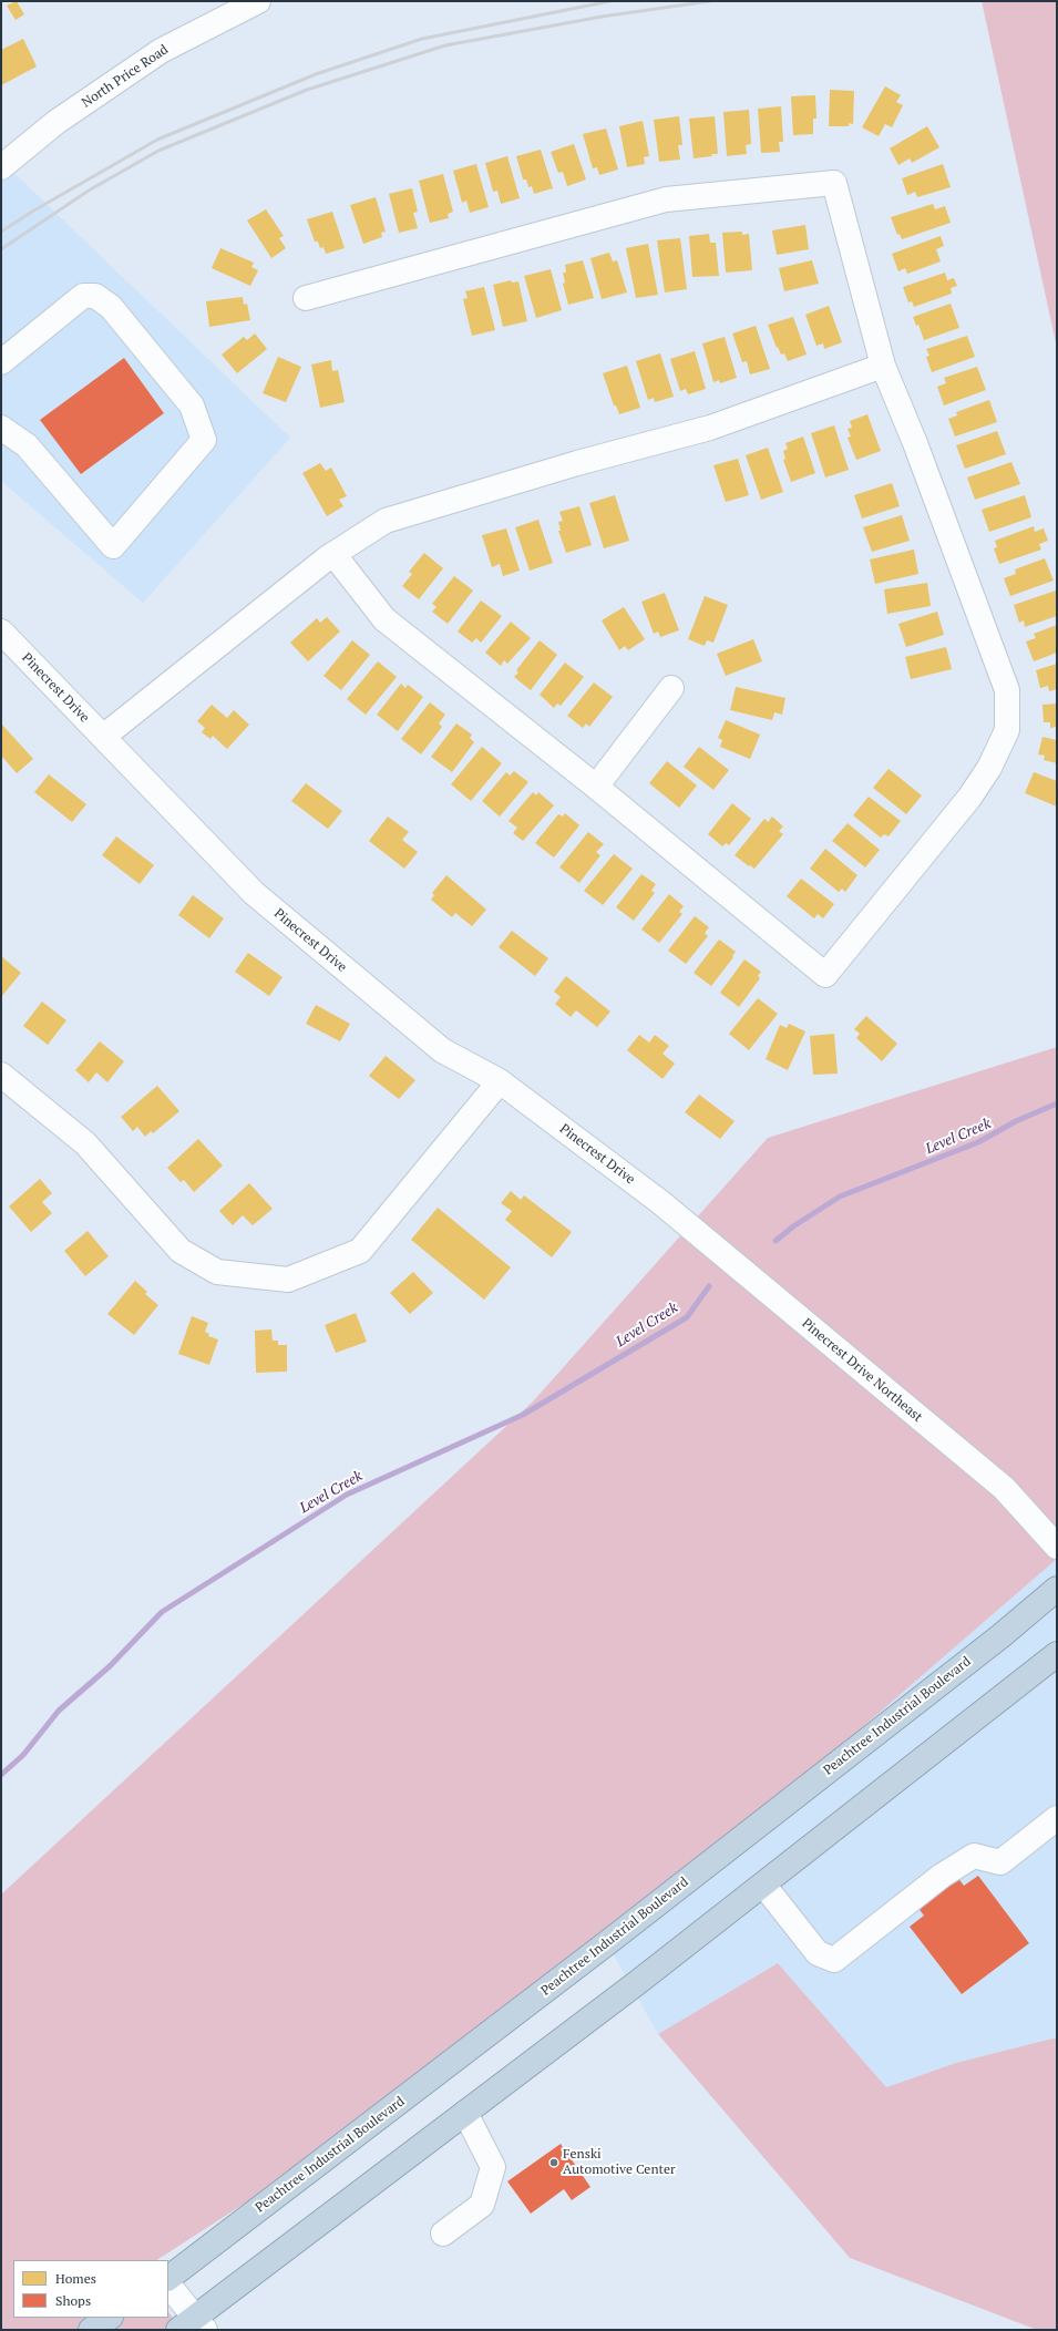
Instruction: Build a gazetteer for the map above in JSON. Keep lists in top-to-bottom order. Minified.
{"streets":{"highway":["Peachtree Industrial Boulevard"],"street":["North Price Road","Pinecrest Drive","Pinecrest Drive Northeast"]},"crossings":[["Pinecrest Drive","Pinecrest Drive Northeast"]],"water":["Level Creek"],"places":["Fenski Automotive Center"],"legend":["Homes","Shops"]}
